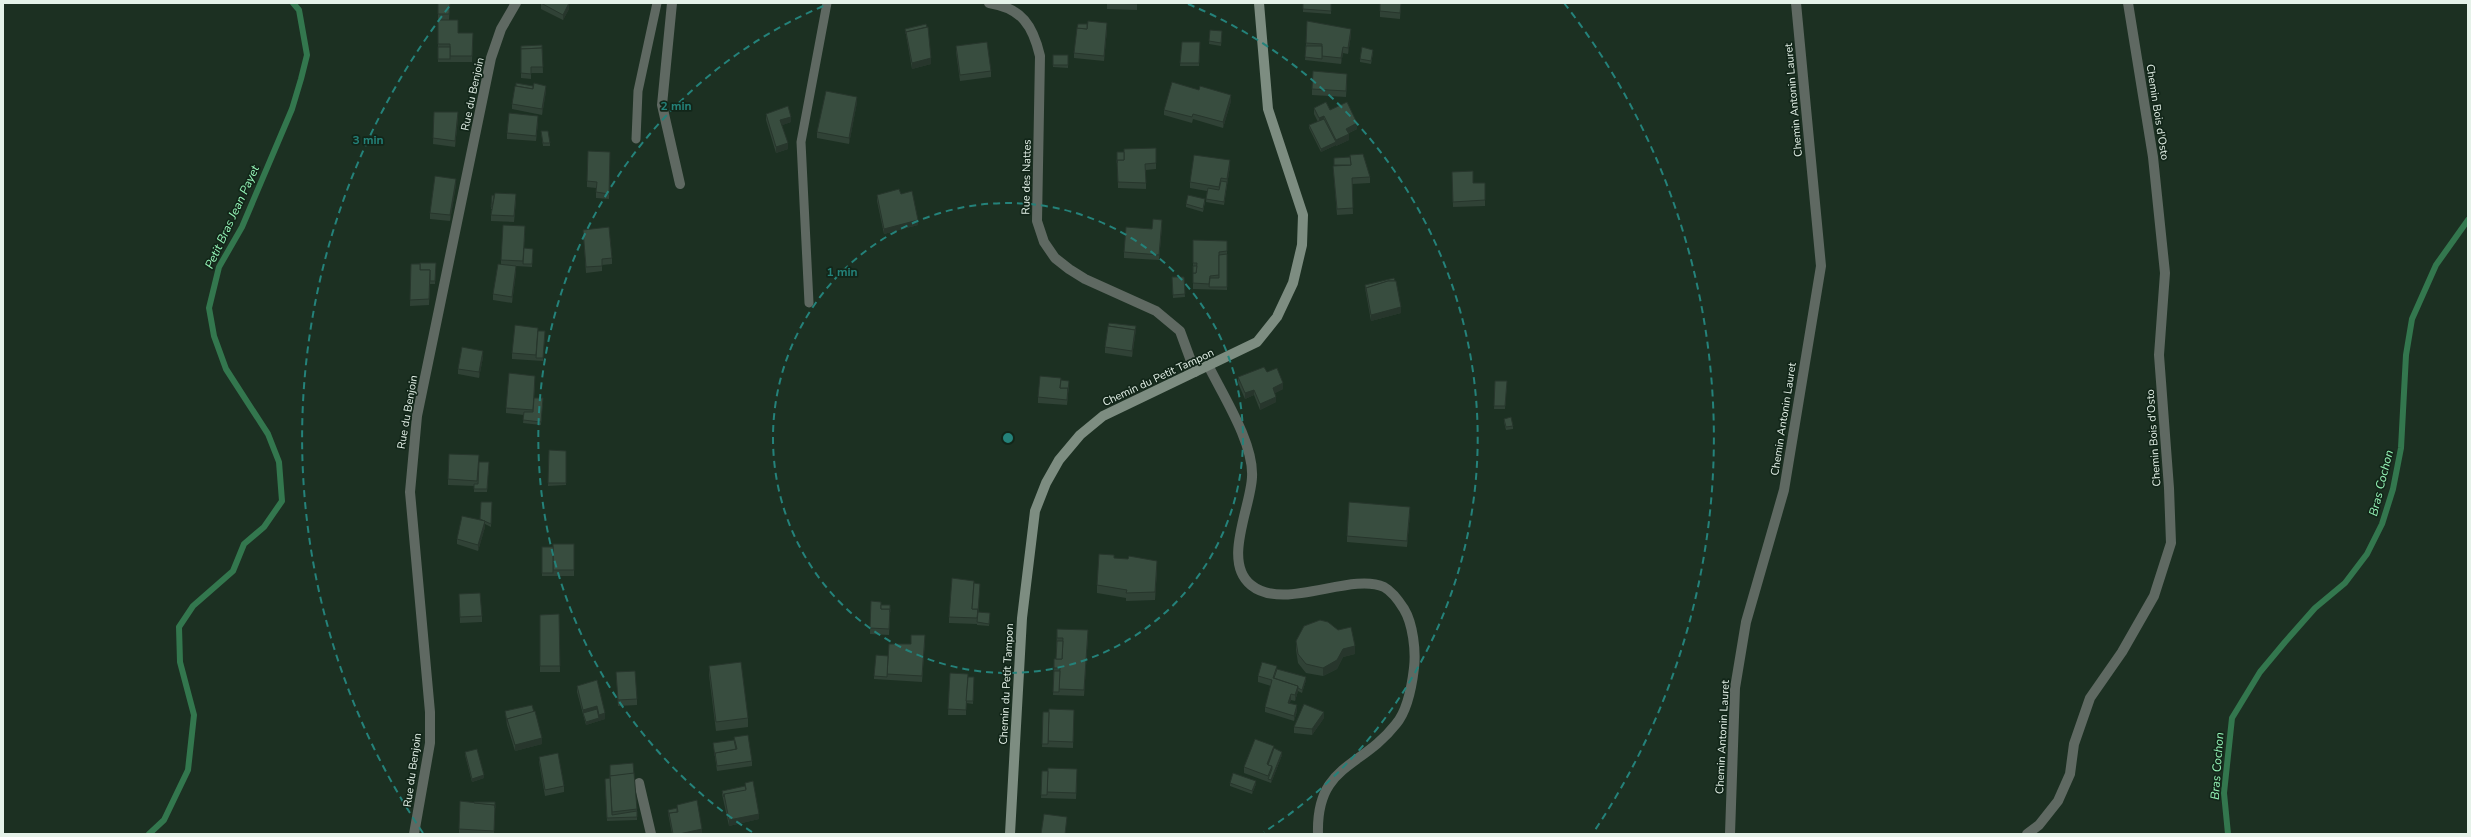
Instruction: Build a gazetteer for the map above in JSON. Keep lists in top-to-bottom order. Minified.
{"streets":{"street":["Rue du Benjoin","Chemin Antonin Lauret","Chemin Bois d'Osto","Rue des Nattes","Chemin du Petit Tampon"]},"crossings":[["Rue des Nattes","Chemin du Petit Tampon"]],"water":["Petit Bras Jean Payet","Bras Cochon"],"rings":["2 min","3 min","1 min"]}
